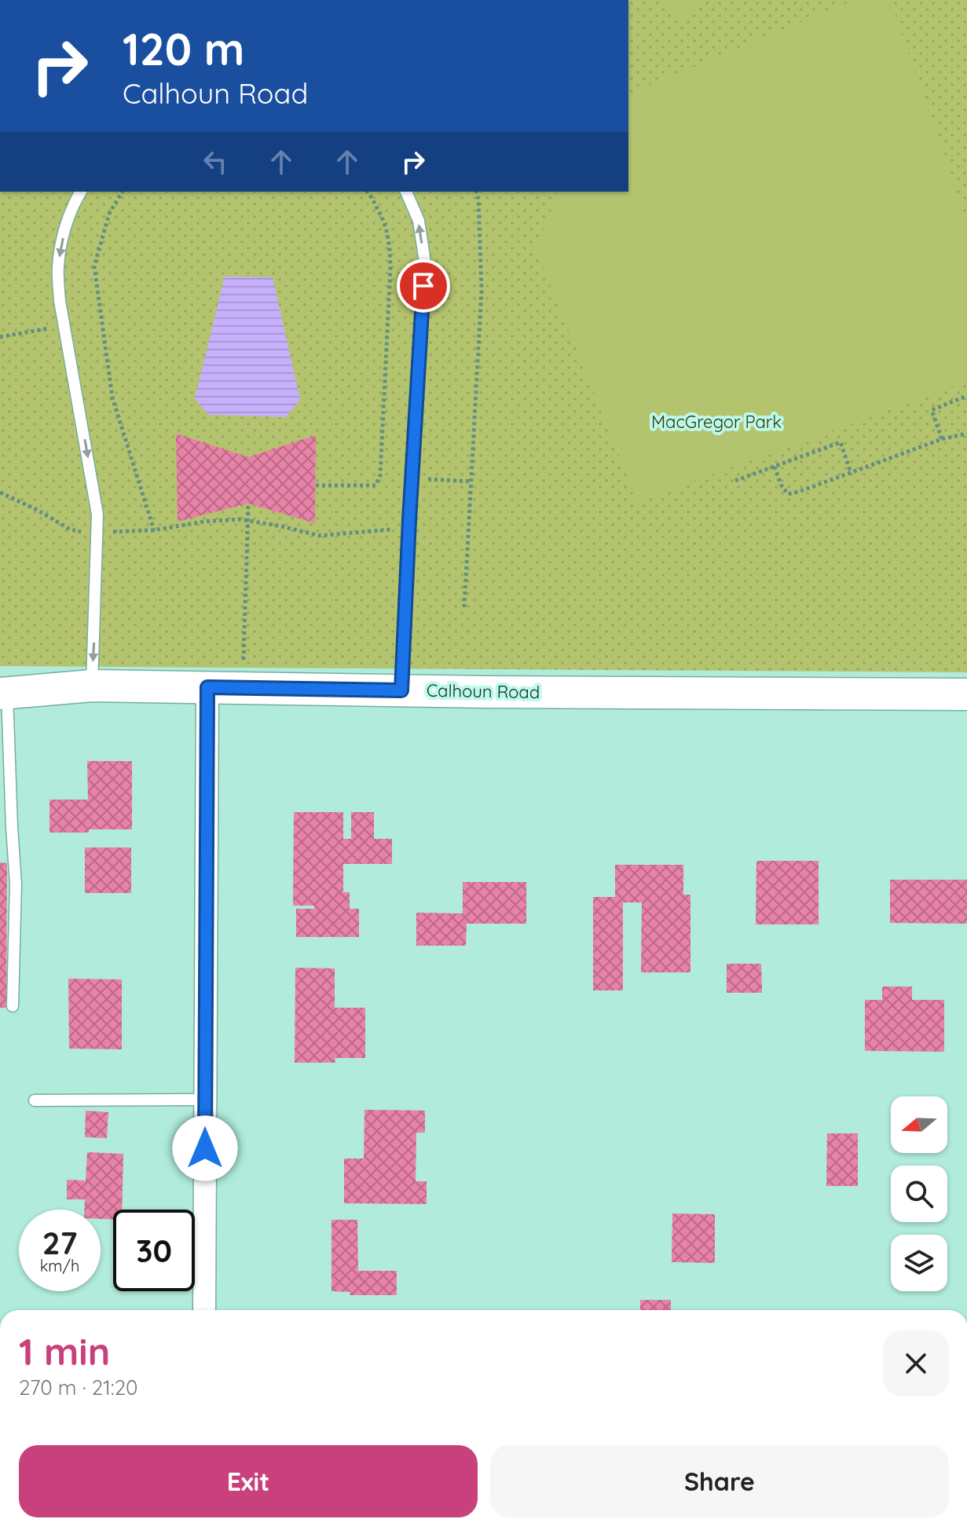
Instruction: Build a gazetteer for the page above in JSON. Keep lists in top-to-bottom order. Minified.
{"streets":{"street":["Calhoun Road"]},"parks":["MacGregor Park"],"north":"left","page":{"turn":["120 m","Calhoun Road"],"speed":"27 km/h","limit":"30","heading":["1 min","270 m · 21:20"],"buttons":["Exit","Share"]}}
